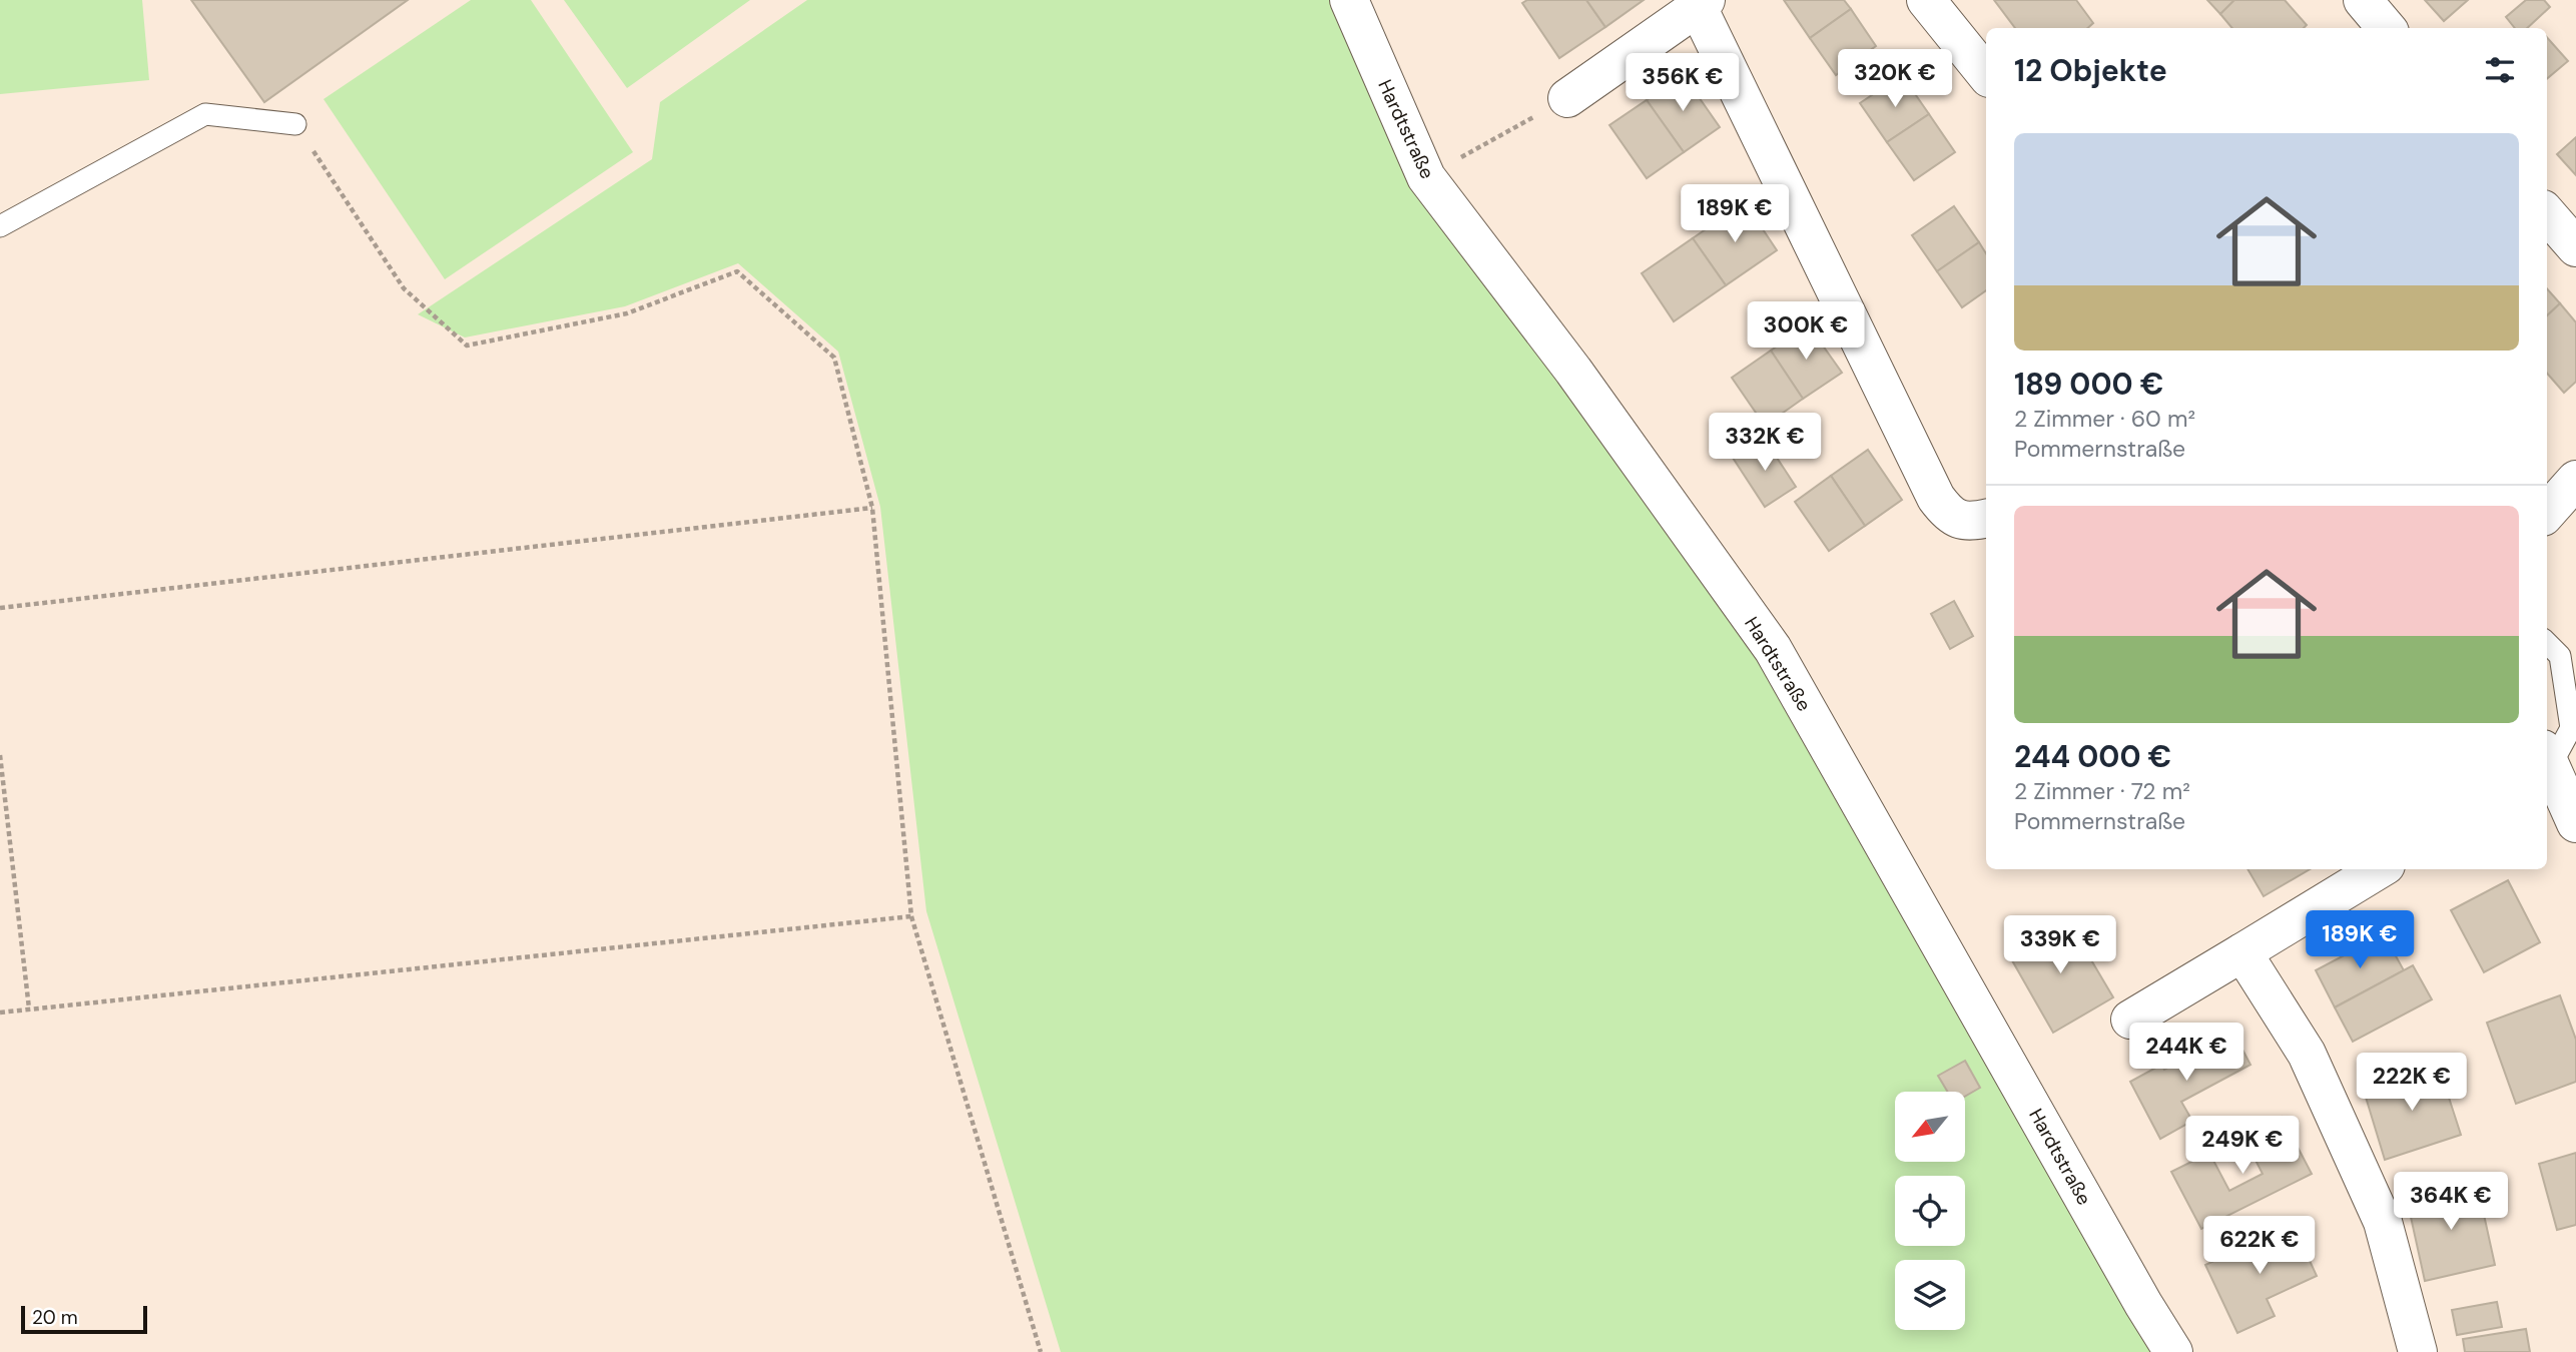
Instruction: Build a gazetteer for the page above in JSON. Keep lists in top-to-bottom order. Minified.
{"streets":{"street":["Hardtstraße"]},"scale_bar":"20 m","north":"bottom left","page":{"heading":"12 Objekte","price":["320K €","356K €","189K €","300K €","332K €","189K €","339K €","244K €","222K €","249K €","364K €","622K €"],"list":[{"name":"189 000 €","note":"2 Zimmer · 60 m² · Pommernstraße"},{"name":"244 000 €","note":"2 Zimmer · 72 m² · Pommernstraße"}],"scale":"20 m"}}
